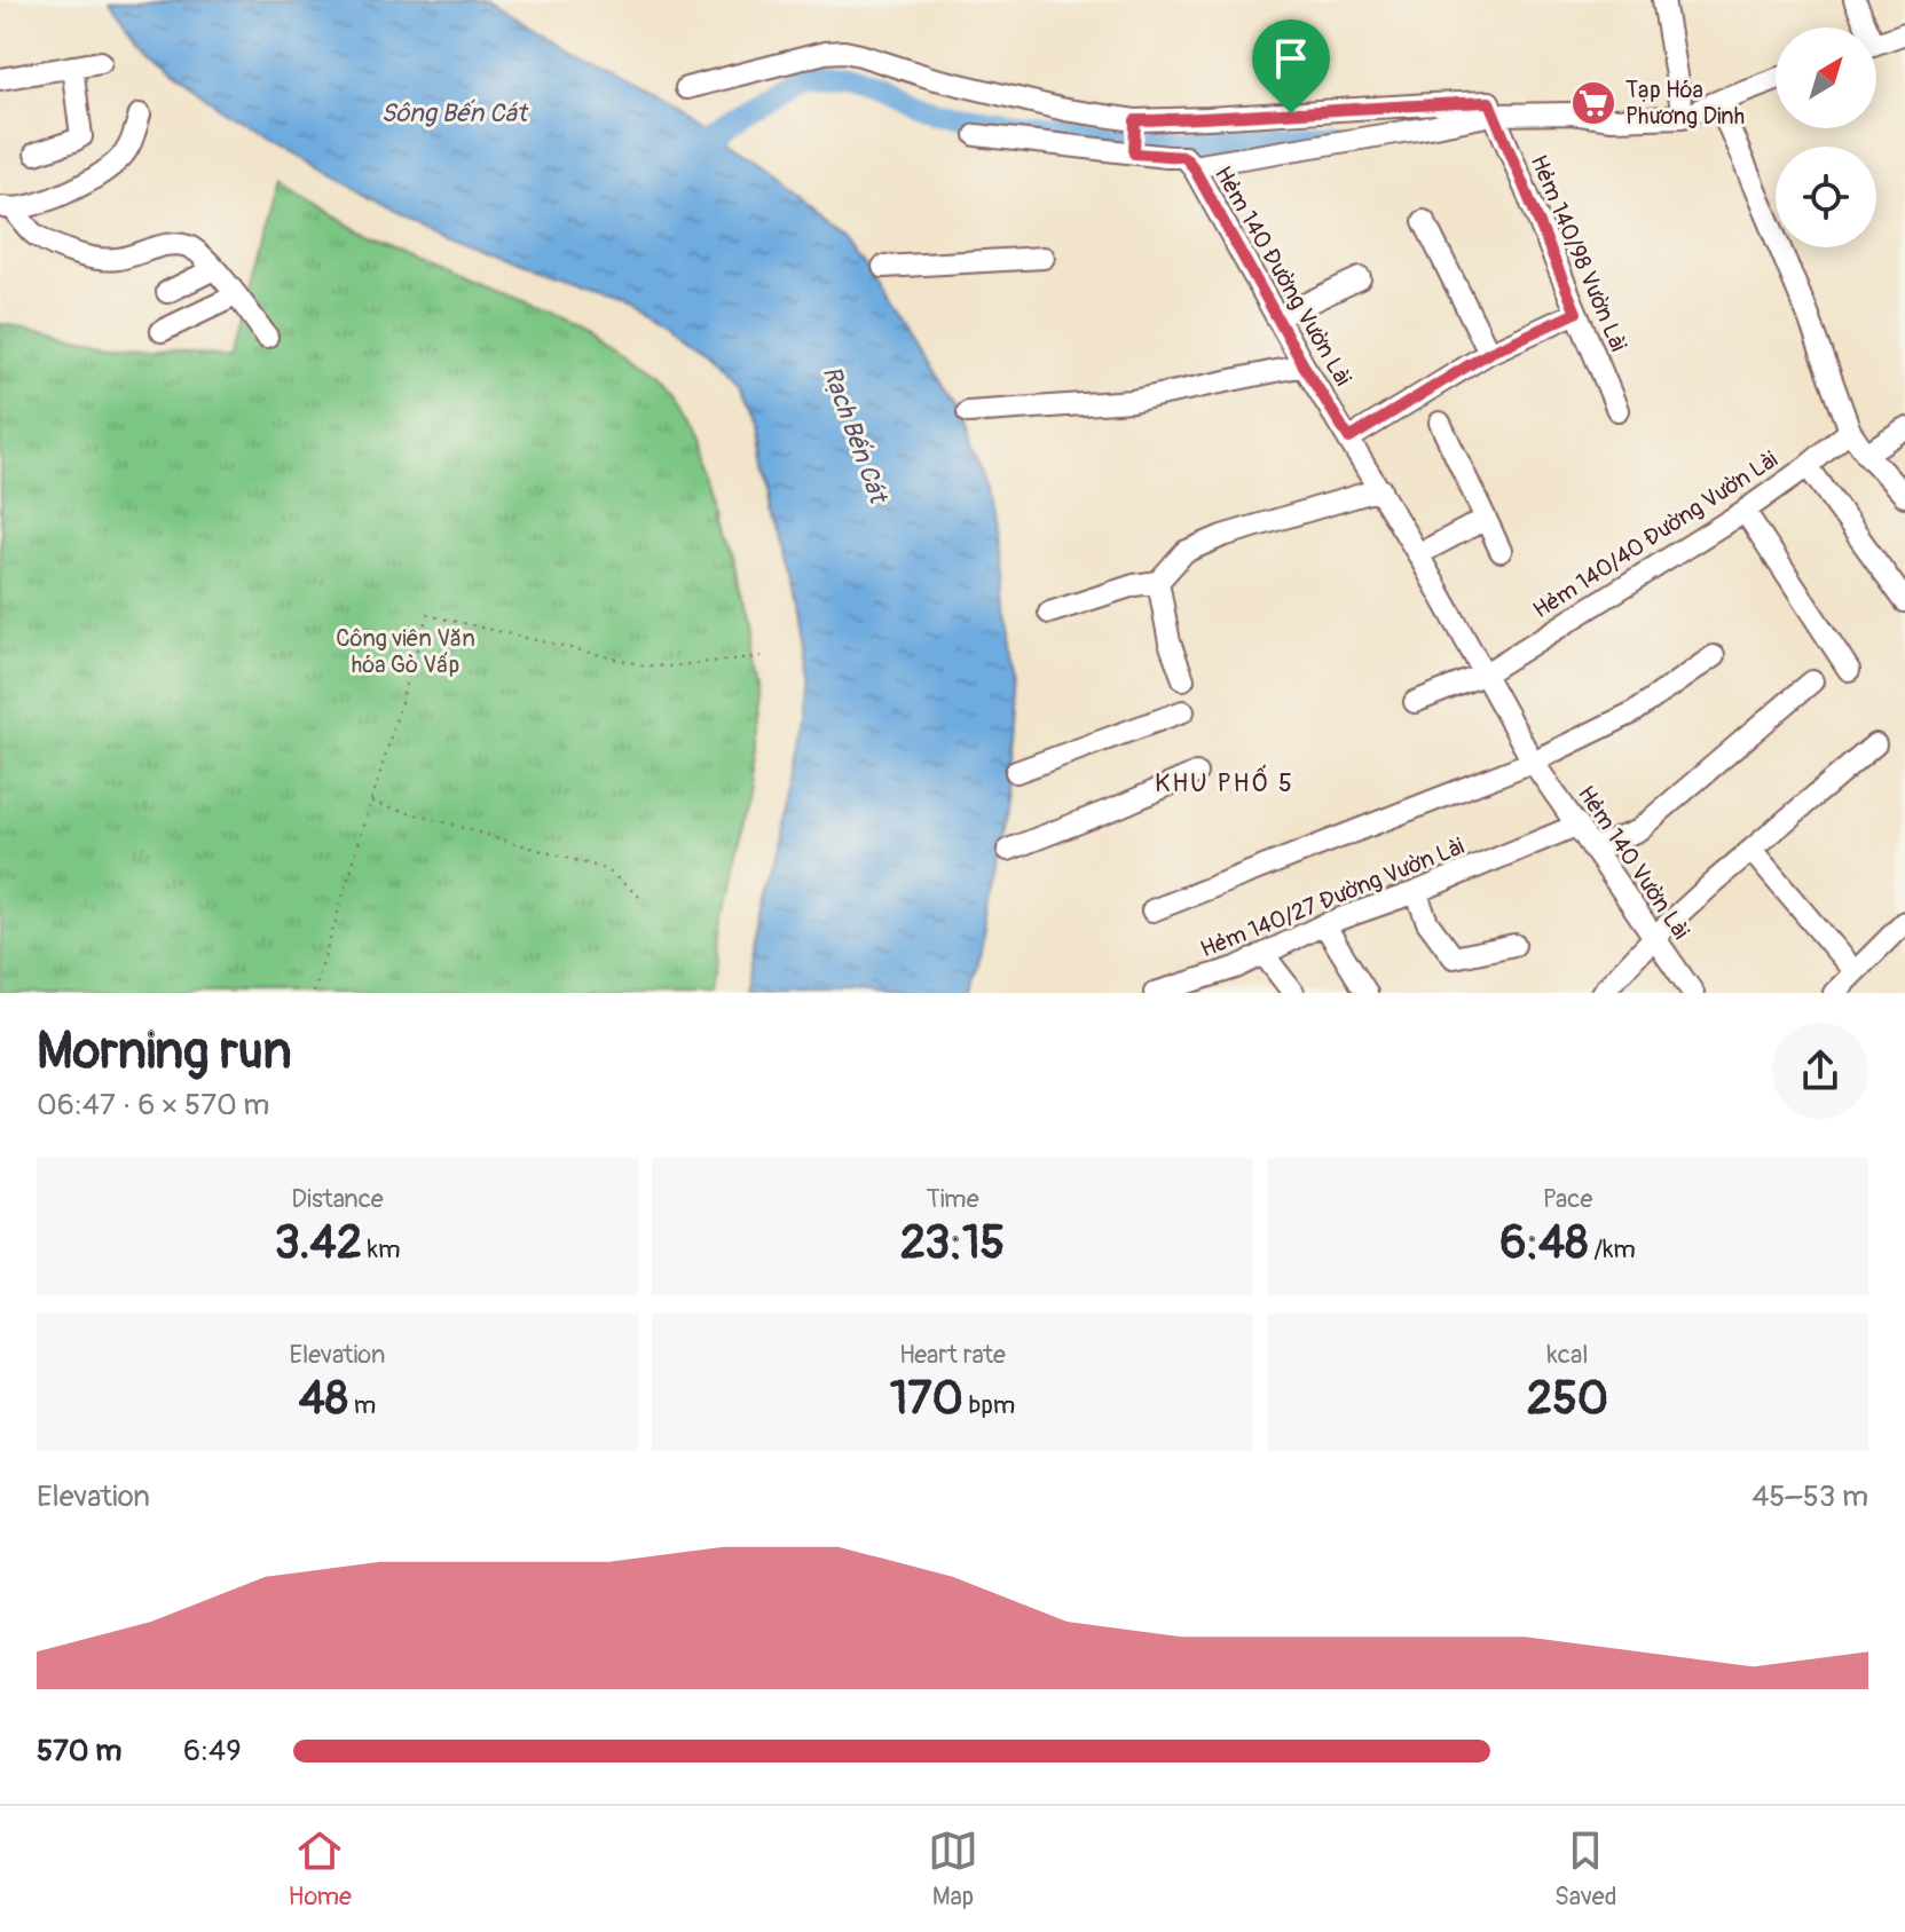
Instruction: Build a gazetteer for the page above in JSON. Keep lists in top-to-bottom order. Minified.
{"streets":{"street":["Hẻm 140/98 Vườn Lài","Hẻm 140 Đường Vườn Lài","Hẻm 140/40 Đường Vườn Lài","Hẻm 140 Vườn Lài","Hẻm 140/27 Đường Vườn Lài"]},"crossings":[["Hẻm 140/98 Vườn Lài","Hẻm 140 Đường Vườn Lài"],["Hẻm 140 Đường Vườn Lài","Hẻm 140/40 Đường Vườn Lài"],["Hẻm 140 Đường Vườn Lài","Hẻm 140 Vườn Lài"],["Hẻm 140/40 Đường Vườn Lài","Hẻm 140 Vườn Lài"],["Hẻm 140 Vườn Lài","Hẻm 140/27 Đường Vườn Lài"]],"districts":["KHU PHỐ 5"],"water":["Sông Bến Cát","Rạch Bến Cát"],"parks":["Công viên Văn hóa Gò Vấp"],"places":{"supermarket":["Tạp Hóa Phương Dinh"]},"north":"top right","page":{"heading":["Morning run","06:47 · 6 × 570 m"],"stats":[["Distance","3.42 km"],["Time","23:15"],["Pace","6:48 /km"],["Elevation","48 m"],["Heart rate","170 bpm"],["kcal","250"]],"chart":["Elevation","45–53 m"],"list":[{"name":"570 m","note":"6:49"}],"tabs":["Home","Map","Saved"]}}
